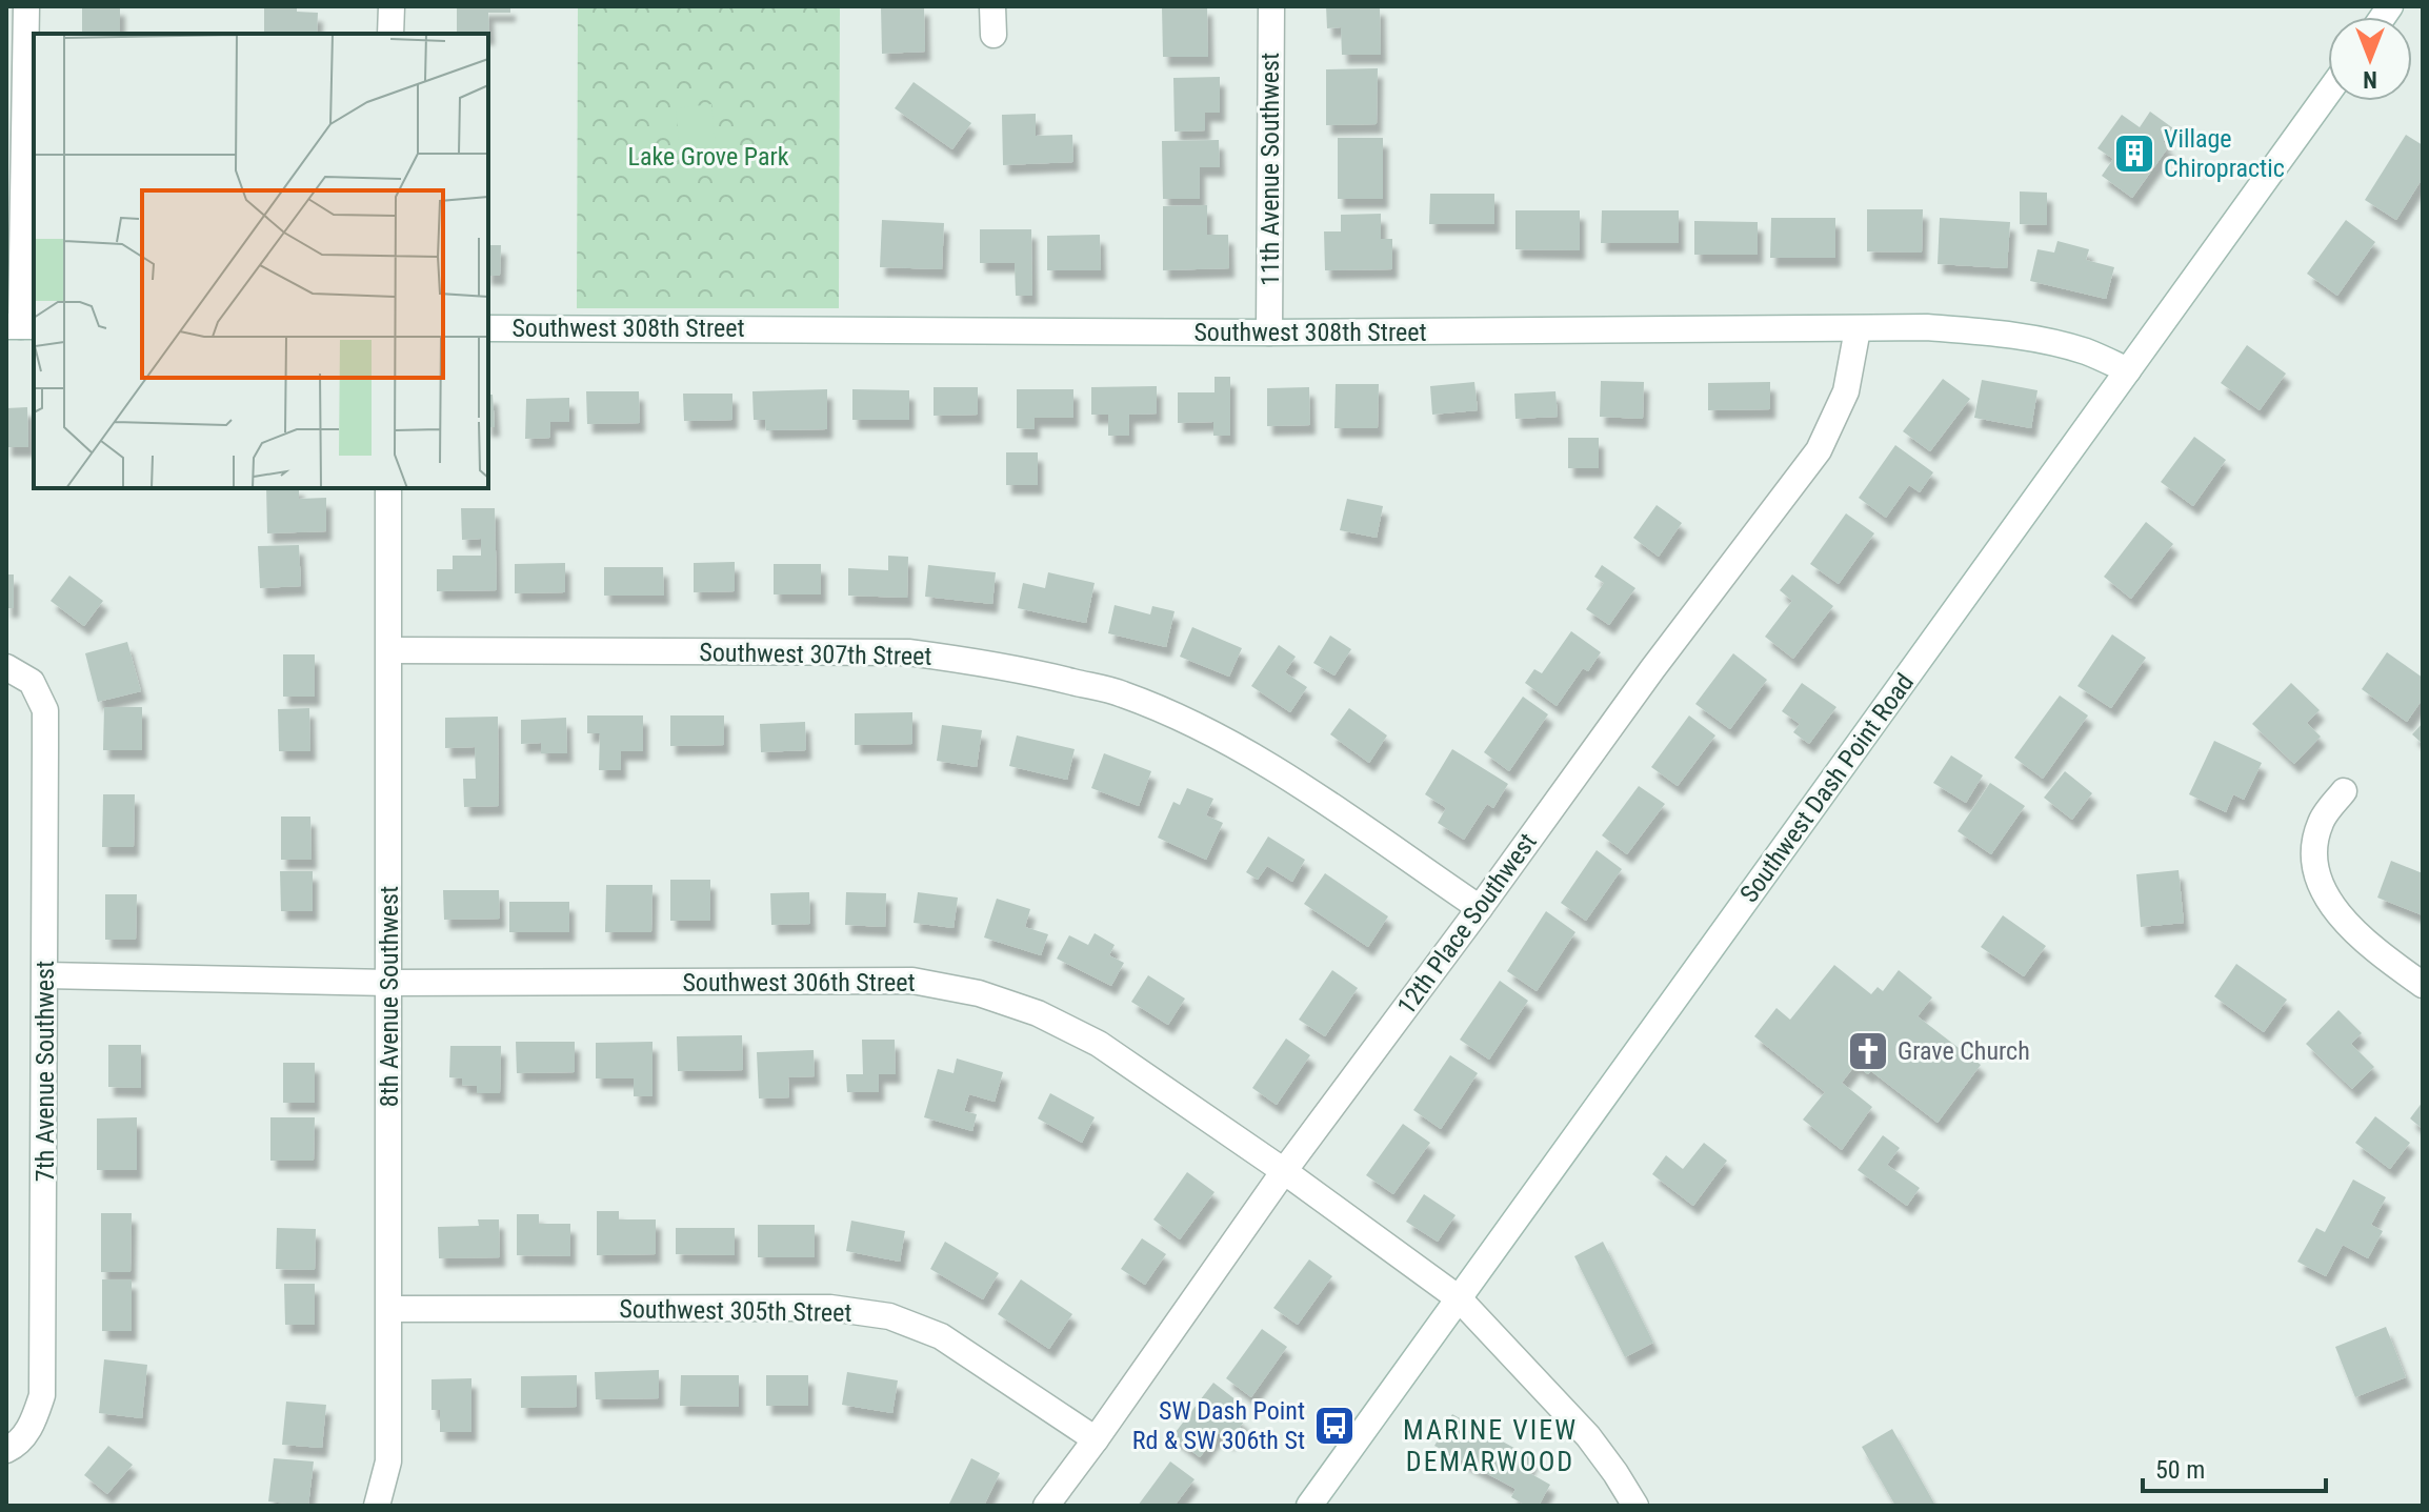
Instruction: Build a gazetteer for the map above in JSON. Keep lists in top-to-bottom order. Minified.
{"streets":{"street":["11th Avenue Southwest","Southwest 308th Street","Southwest 307th Street","Southwest Dash Point Road","12th Place Southwest","Southwest 306th Street","8th Avenue Southwest","7th Avenue Southwest","Southwest 305th Street"]},"crossings":[["11th Avenue Southwest","Southwest 308th Street"],["Southwest 308th Street","Southwest Dash Point Road"],["Southwest 308th Street","12th Place Southwest"],["Southwest 307th Street","12th Place Southwest"],["Southwest 307th Street","8th Avenue Southwest"],["Southwest Dash Point Road","Southwest 306th Street"],["12th Place Southwest","Southwest 306th Street"],["12th Place Southwest","Southwest 305th Street"],["Southwest 306th Street","8th Avenue Southwest"],["Southwest 306th Street","7th Avenue Southwest"],["8th Avenue Southwest","Southwest 305th Street"]],"districts":["MARINE VIEW DEMARWOOD"],"parks":["Lake Grove Park"],"places":{"building":["Village Chiropractic"],"church":["Grave Church"],"bus stop":["SW Dash Point Rd & SW 306th St"]},"scale_bar":"50 m","north":"bottom"}
